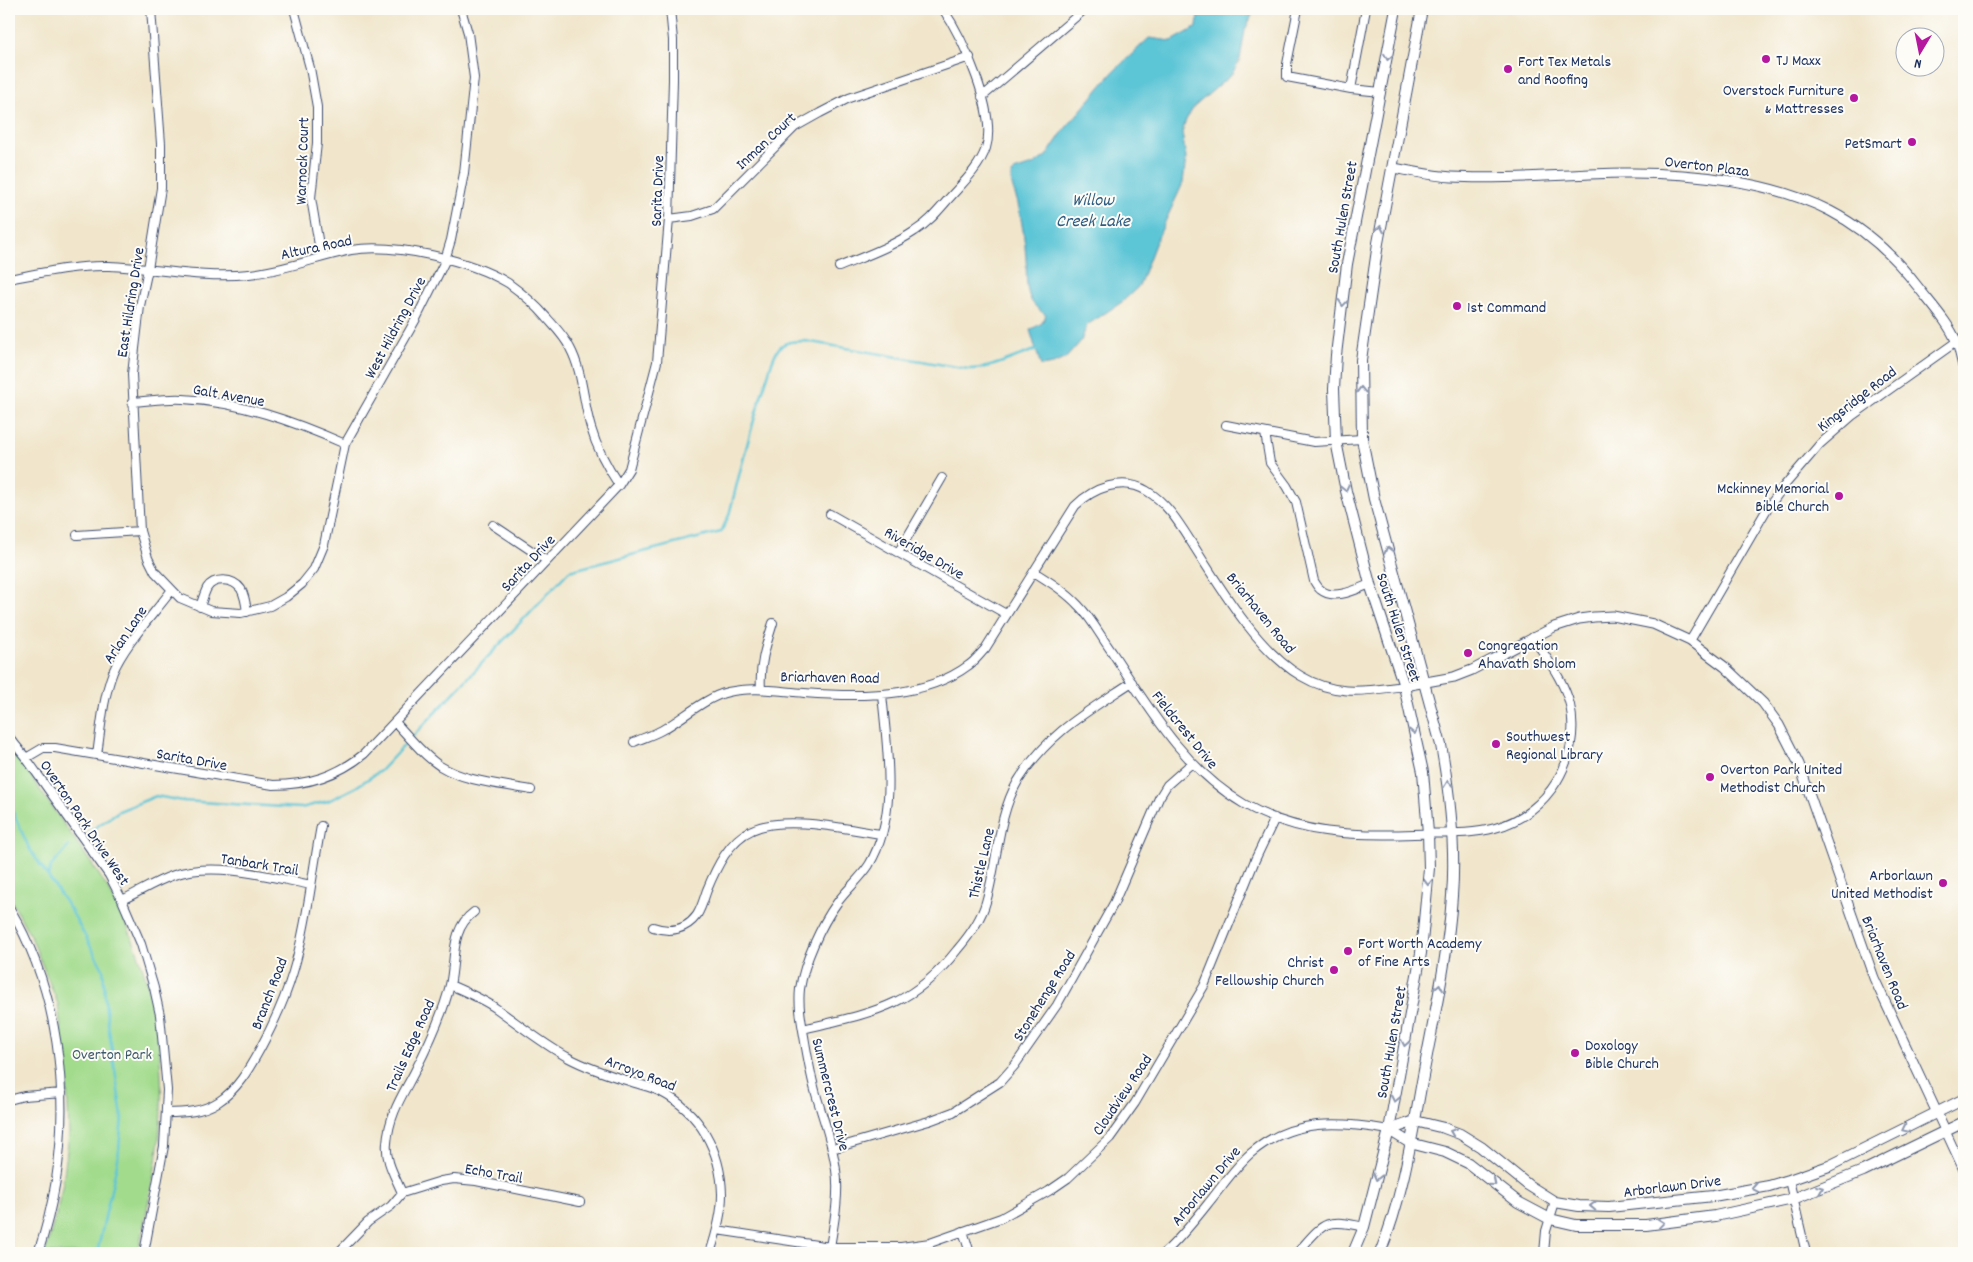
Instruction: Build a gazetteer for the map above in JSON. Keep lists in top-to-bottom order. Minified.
{"streets":{"main road":["South Hulen Street","Arborlawn Drive"],"street":["Inman Court","Warnock Court","Overton Plaza","Sarita Drive","Altura Road","East Hildring Drive","West Hildring Drive","Galt Avenue","Kingsridge Road","Riveridge Drive","Briarhaven Road","Arlan Lane","Fieldcrest Drive","Overton Park Drive West","Tanbark Trail","Thistle Lane","Branch Road","Stonehenge Road","Trails Edge Road","Arroyo Road","Summercrest Drive","Cloudview Road","Echo Trail"]},"crossings":[["Inman Court","Sarita Drive"],["Warnock Court","Altura Road"],["Overton Plaza","South Hulen Street"],["Overton Plaza","Kingsridge Road"],["Sarita Drive","Altura Road"],["Sarita Drive","Arlan Lane"],["Sarita Drive","Overton Park Drive West"],["South Hulen Street","Briarhaven Road"],["South Hulen Street","Fieldcrest Drive"],["South Hulen Street","Arborlawn Drive"],["Altura Road","East Hildring Drive"],["Altura Road","West Hildring Drive"],["East Hildring Drive","West Hildring Drive"],["East Hildring Drive","Galt Avenue"],["East Hildring Drive","Arlan Lane"],["West Hildring Drive","Galt Avenue"],["West Hildring Drive","Arlan Lane"],["Kingsridge Road","Briarhaven Road"],["Riveridge Drive","Briarhaven Road"],["Briarhaven Road","Fieldcrest Drive"],["Briarhaven Road","Summercrest Drive"],["Briarhaven Road","Arborlawn Drive"],["Fieldcrest Drive","Thistle Lane"],["Fieldcrest Drive","Stonehenge Road"],["Fieldcrest Drive","Cloudview Road"],["Overton Park Drive West","Tanbark Trail"],["Overton Park Drive West","Branch Road"],["Tanbark Trail","Branch Road"],["Thistle Lane","Summercrest Drive"],["Stonehenge Road","Summercrest Drive"],["Trails Edge Road","Arroyo Road"],["Trails Edge Road","Echo Trail"],["Arroyo Road","Cloudview Road"],["Summercrest Drive","Cloudview Road"]],"water":["Willow Creek Lake"],"parks":["Overton Park"],"places":["TJ Maxx","Fort Tex Metals and Roofing","Overstock Furniture & Mattresses","PetSmart","1st Command","Mckinney Memorial Bible Church","Congregation Ahavath Sholom","Southwest Regional Library","Overton Park United Methodist Church","Arborlawn United Methodist","Fort Worth Academy of Fine Arts","Christ Fellowship Church","Doxology Bible Church"],"north":"bottom"}
